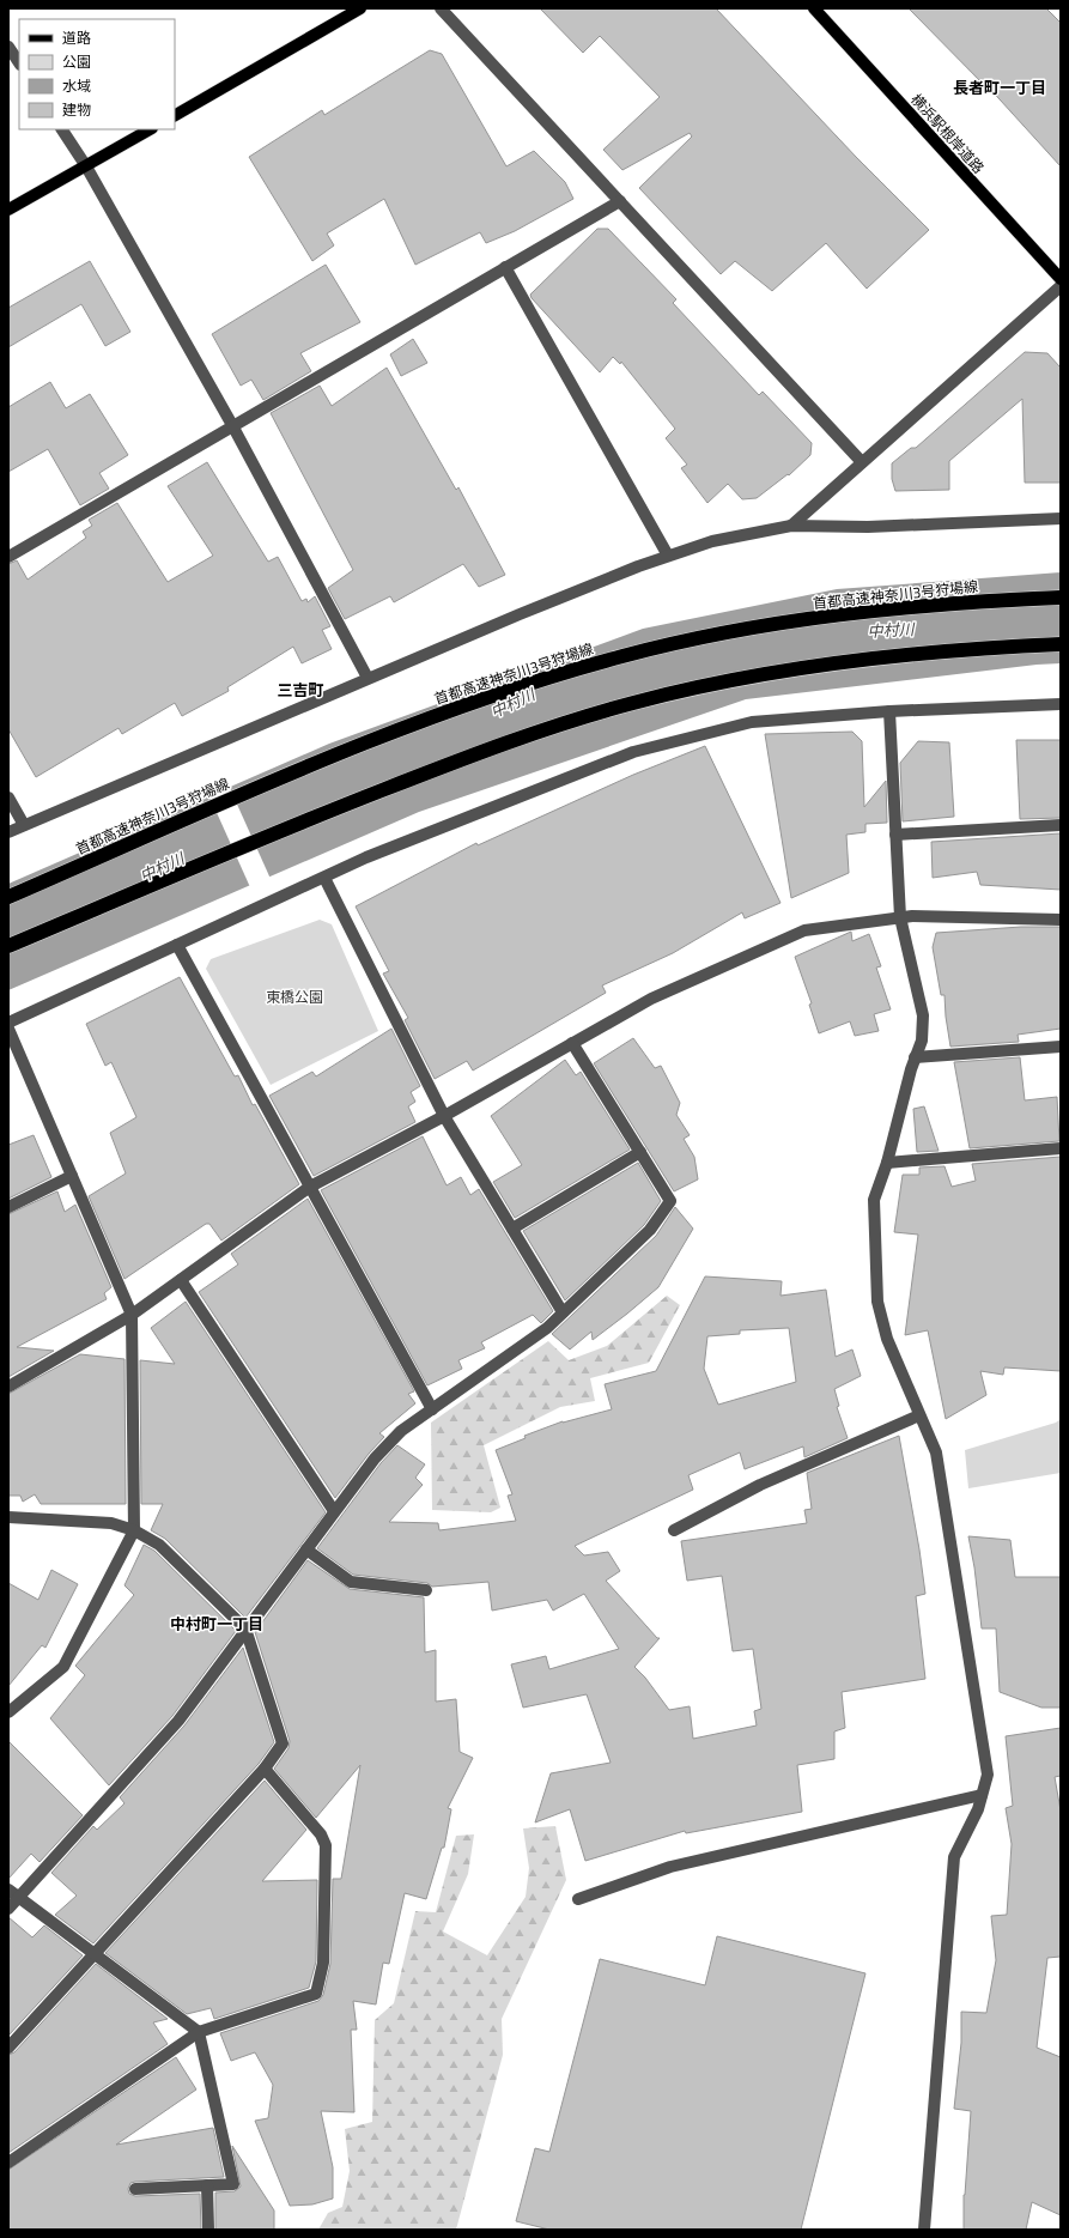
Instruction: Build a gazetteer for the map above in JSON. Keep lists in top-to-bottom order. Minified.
{"streets":{"highway":["首都高速神奈川3号狩場線"],"main road":["横浜駅根岸道路"]},"districts":["長者町一丁目","三吉町","中村町一丁目"],"water":["中村川"],"parks":["東橋公園"],"legend":["道路","公園","水域","建物"]}
